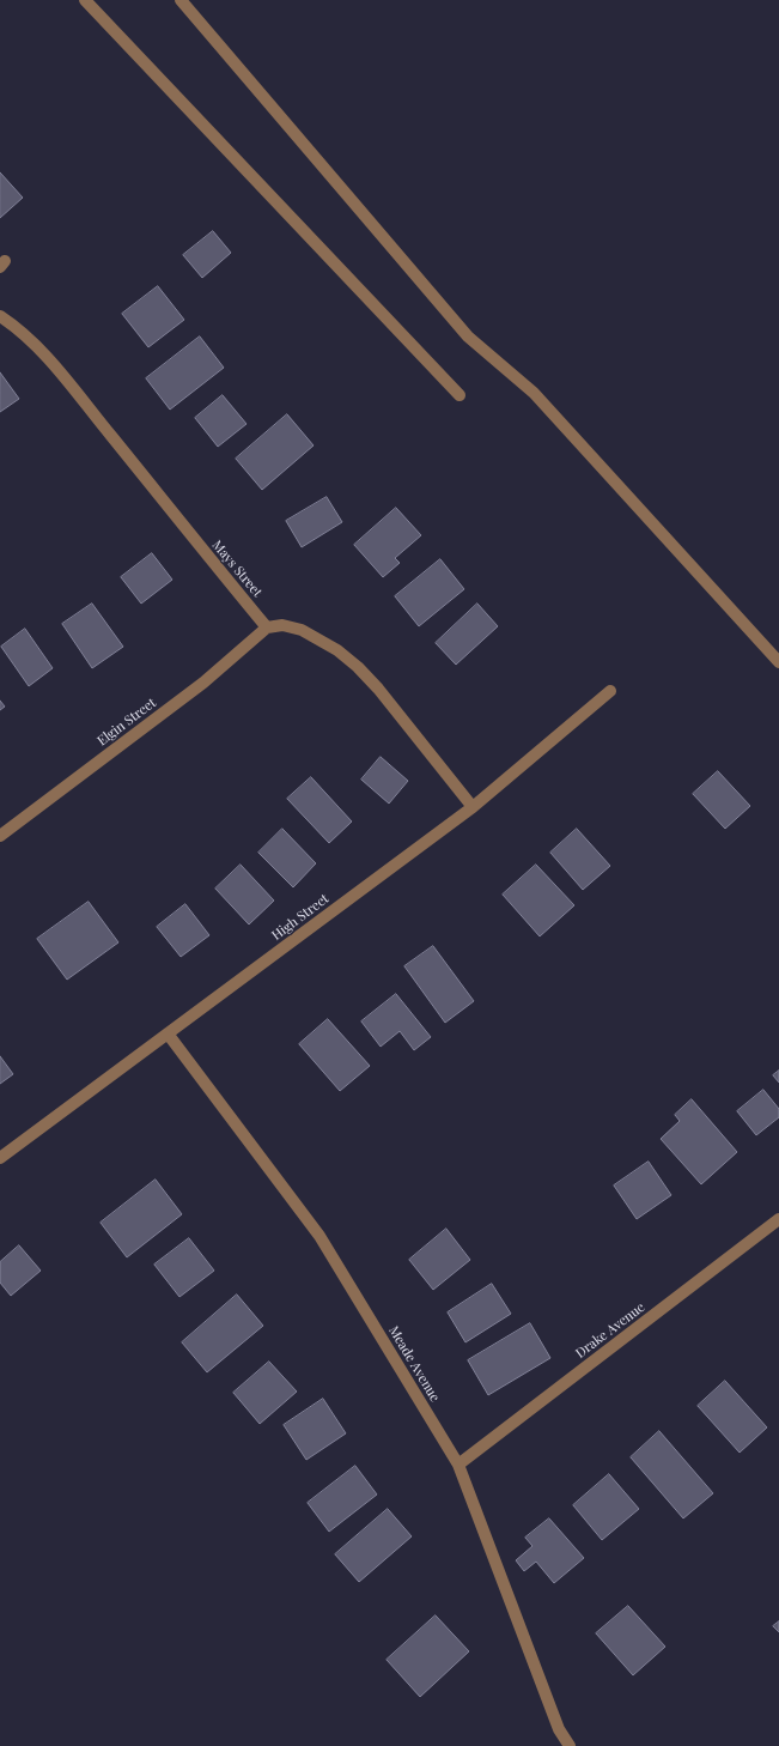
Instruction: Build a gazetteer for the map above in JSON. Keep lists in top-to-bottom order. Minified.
{"streets":{"street":["Mays Street","Elgin Street","High Street","Drake Avenue","Meade Avenue"]},"crossings":[["Mays Street","Elgin Street"],["High Street","Meade Avenue"],["Drake Avenue","Meade Avenue"]]}
